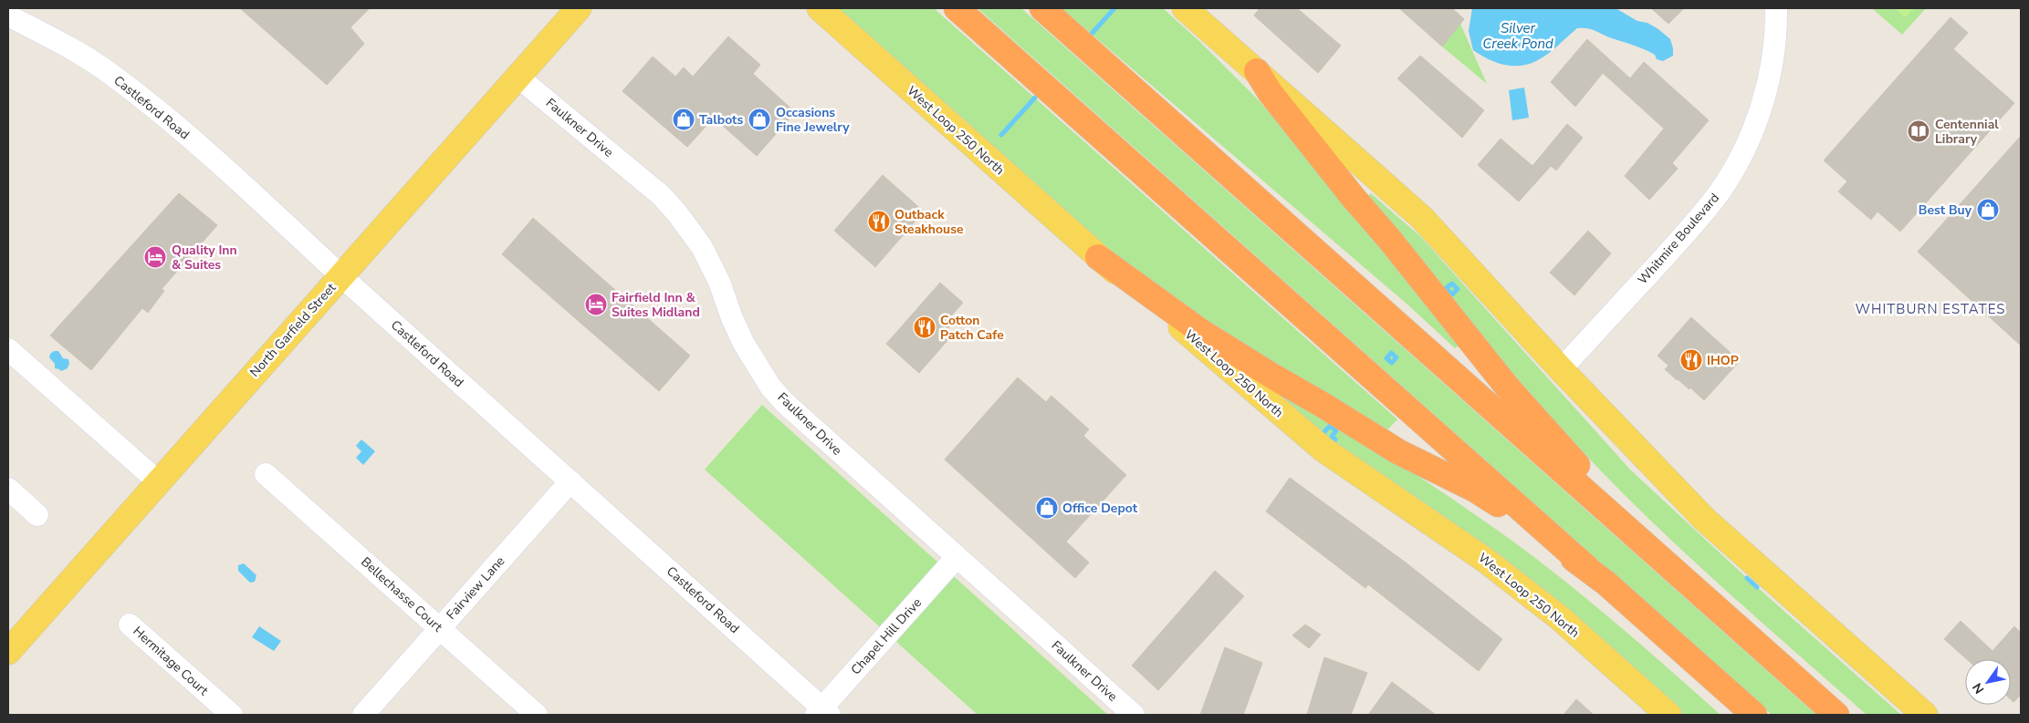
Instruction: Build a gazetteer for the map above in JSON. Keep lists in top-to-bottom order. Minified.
{"streets":{"main road":["West Loop 250 North","North Garfield Street"],"street":["Castleford Road","Faulkner Drive","Whitmire Boulevard","Fairview Lane","Bellechasse Court","Chapel Hill Drive","Hermitage Court"]},"crossings":[["Castleford Road","North Garfield Street"],["Castleford Road","Fairview Lane"],["Castleford Road","Chapel Hill Drive"],["Faulkner Drive","North Garfield Street"],["Faulkner Drive","Chapel Hill Drive"],["Fairview Lane","Bellechasse Court"]],"districts":["WHITBURN ESTATES"],"water":["Silver Creek Pond"],"places":{"shop":["Talbots","Occasions Fine Jewelry","Best Buy","Office Depot"],"library":["Centennial Library"],"restaurant":["Outback Steakhouse","Cotton Patch Cafe","IHOP"],"hotel":["Quality Inn & Suites","Fairfield Inn & Suites Midland"]},"north":"bottom left"}
